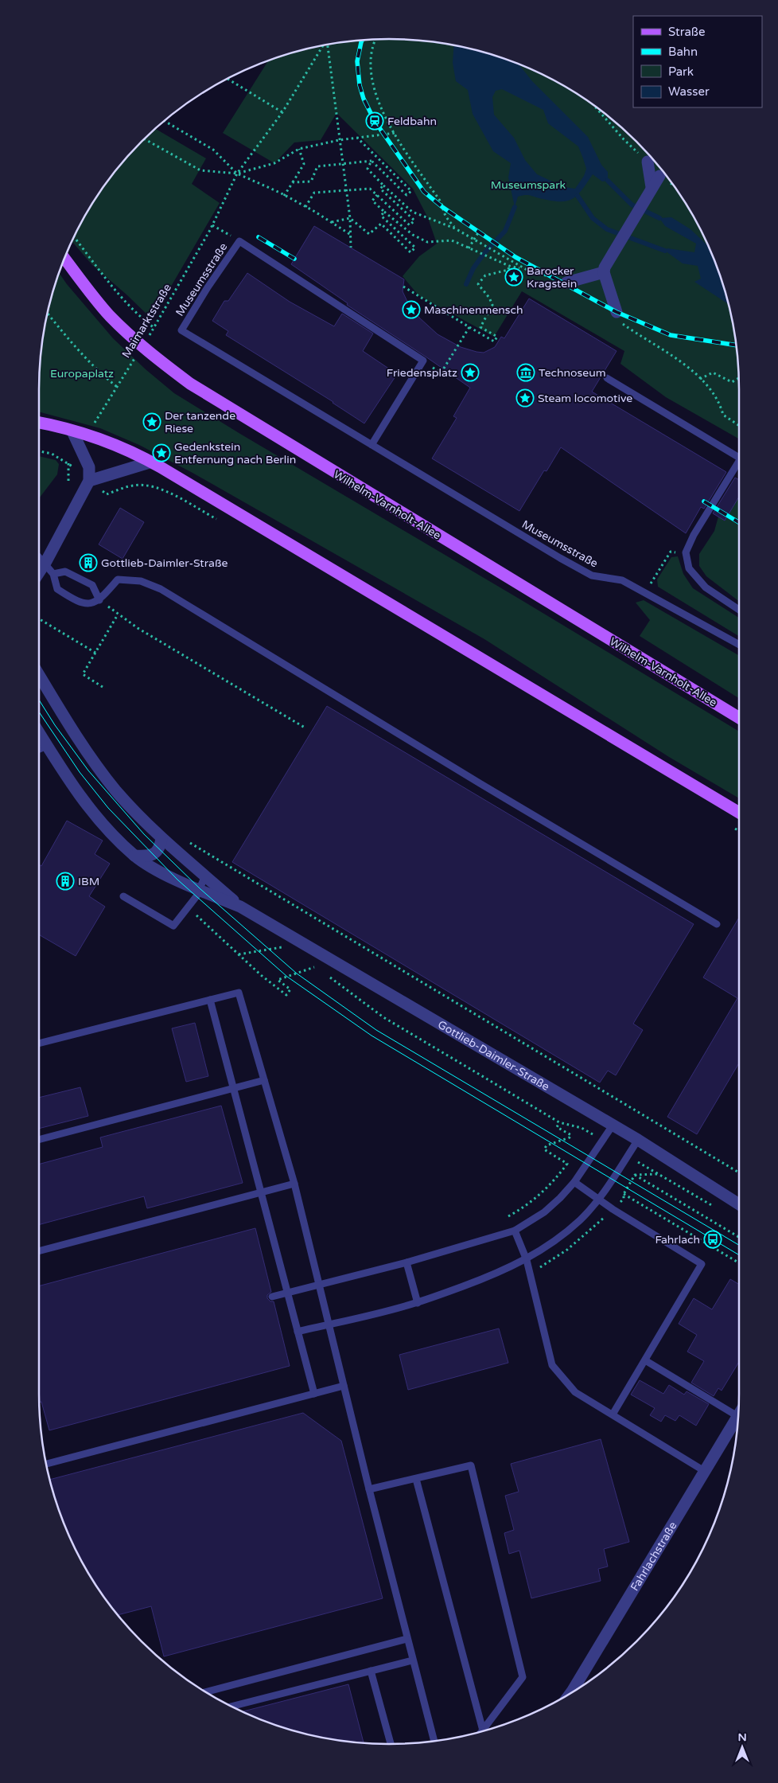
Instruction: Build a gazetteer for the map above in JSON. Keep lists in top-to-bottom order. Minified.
{"streets":{"main road":["Wilhelm-Varnholt-Allee"],"street":["Gottlieb-Daimler-Straße","Fahrlachstraße"],"lane":["Museumsstraße"],"path":["Maimarktstraße"]},"crossings":[["Maimarktstraße","Wilhelm-Varnholt-Allee"]],"parks":["Museumspark","Europaplatz"],"places":{"station":["Feldbahn"],"place":["Barocker Kragstein","Maschinenmensch","Friedensplatz","Steam locomotive","Der tanzende Riese","Gedenkstein Entfernung nach Berlin"],"museum":["Technoseum"],"building":["Gottlieb-Daimler-Straße","IBM"],"bus stop":["Fahrlach"]},"legend":["Straße","Bahn","Park","Wasser"],"north":"top"}
